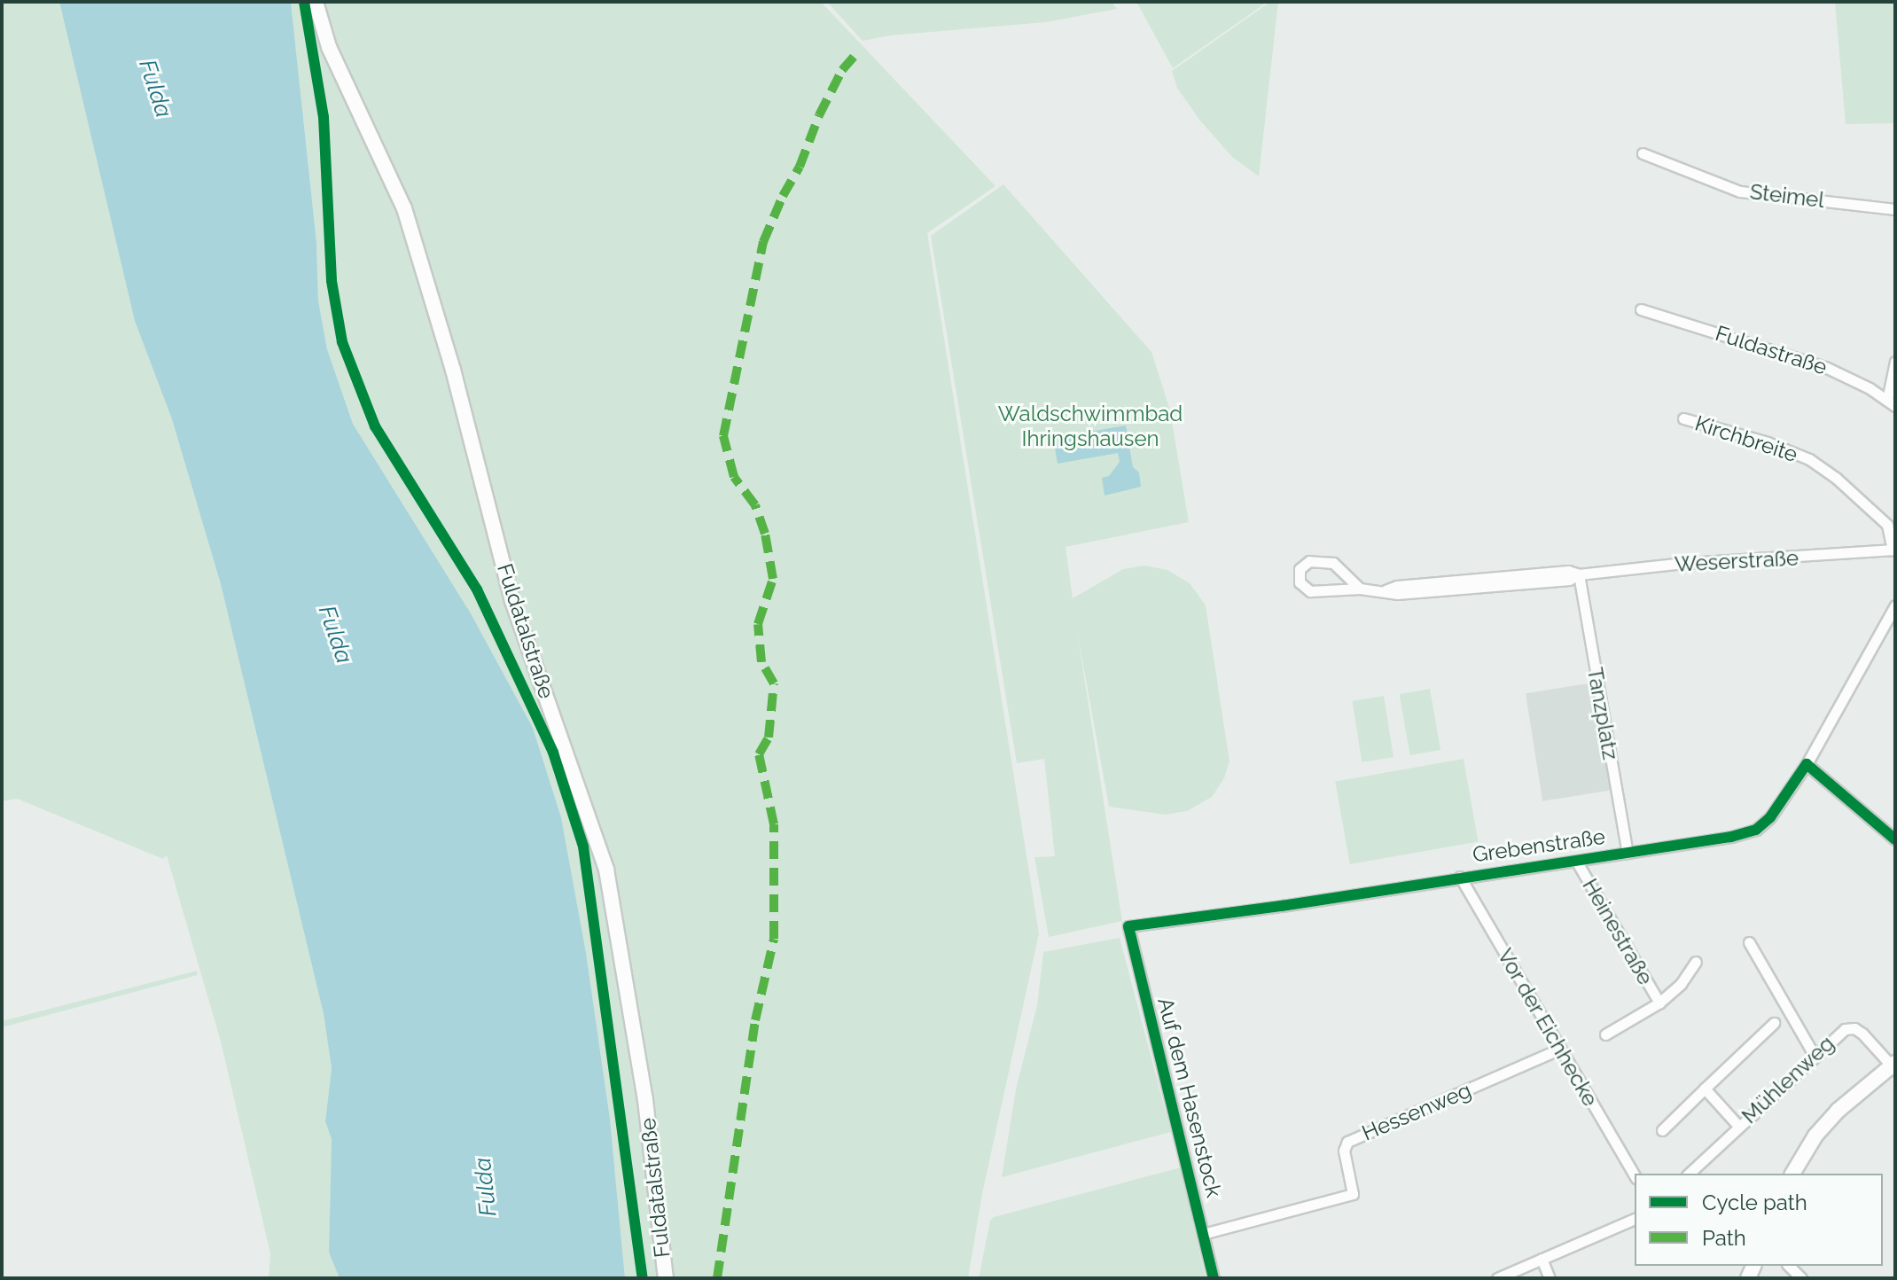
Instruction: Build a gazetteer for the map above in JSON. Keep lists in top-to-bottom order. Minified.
{"streets":{"main road":["Fuldatalstraße"],"street":["Steimel","Fuldastraße","Kirchbreite","Weserstraße","Tanzplatz","Grebenstraße","Heinestraße","Vor der Eichhecke","Mühlenweg","Auf dem Hasenstock","Hessenweg"]},"crossings":[["Kirchbreite","Weserstraße"],["Weserstraße","Tanzplatz"],["Tanzplatz","Grebenstraße"],["Grebenstraße","Heinestraße"],["Grebenstraße","Vor der Eichhecke"],["Grebenstraße","Auf dem Hasenstock"],["Vor der Eichhecke","Hessenweg"],["Auf dem Hasenstock","Hessenweg"]],"water":["Fulda"],"parks":["Waldschwimmbad Ihringshausen"],"legend":["Cycle path","Path"]}
